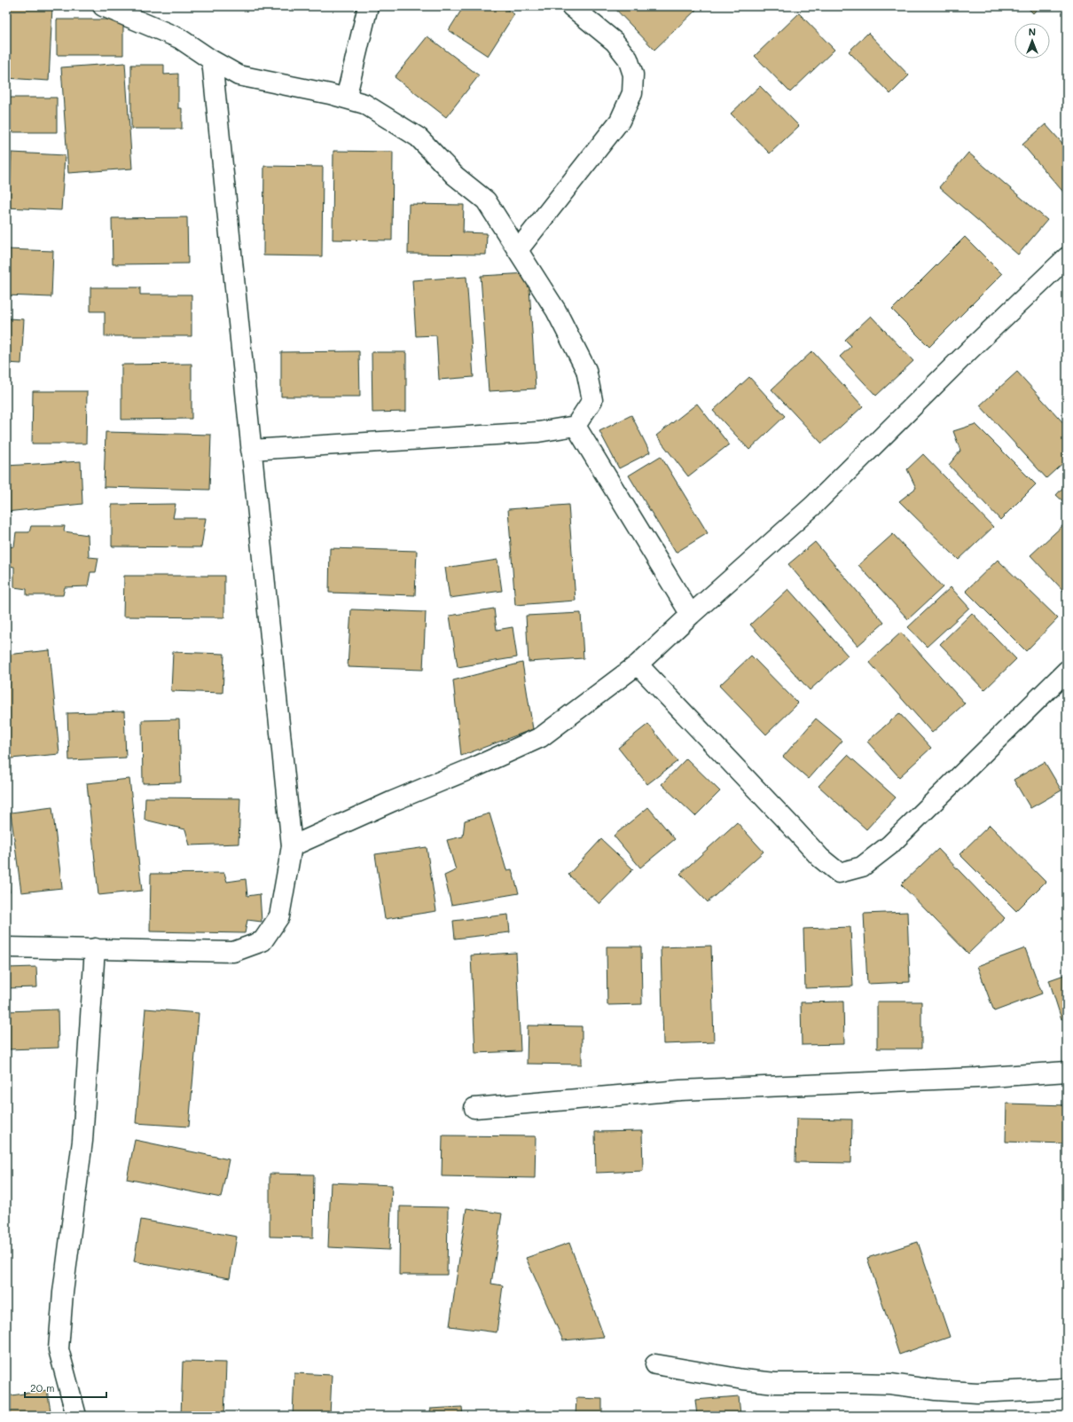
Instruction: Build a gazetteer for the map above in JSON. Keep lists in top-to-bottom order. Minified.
{"scale_bar":"20 m","north":"top"}
